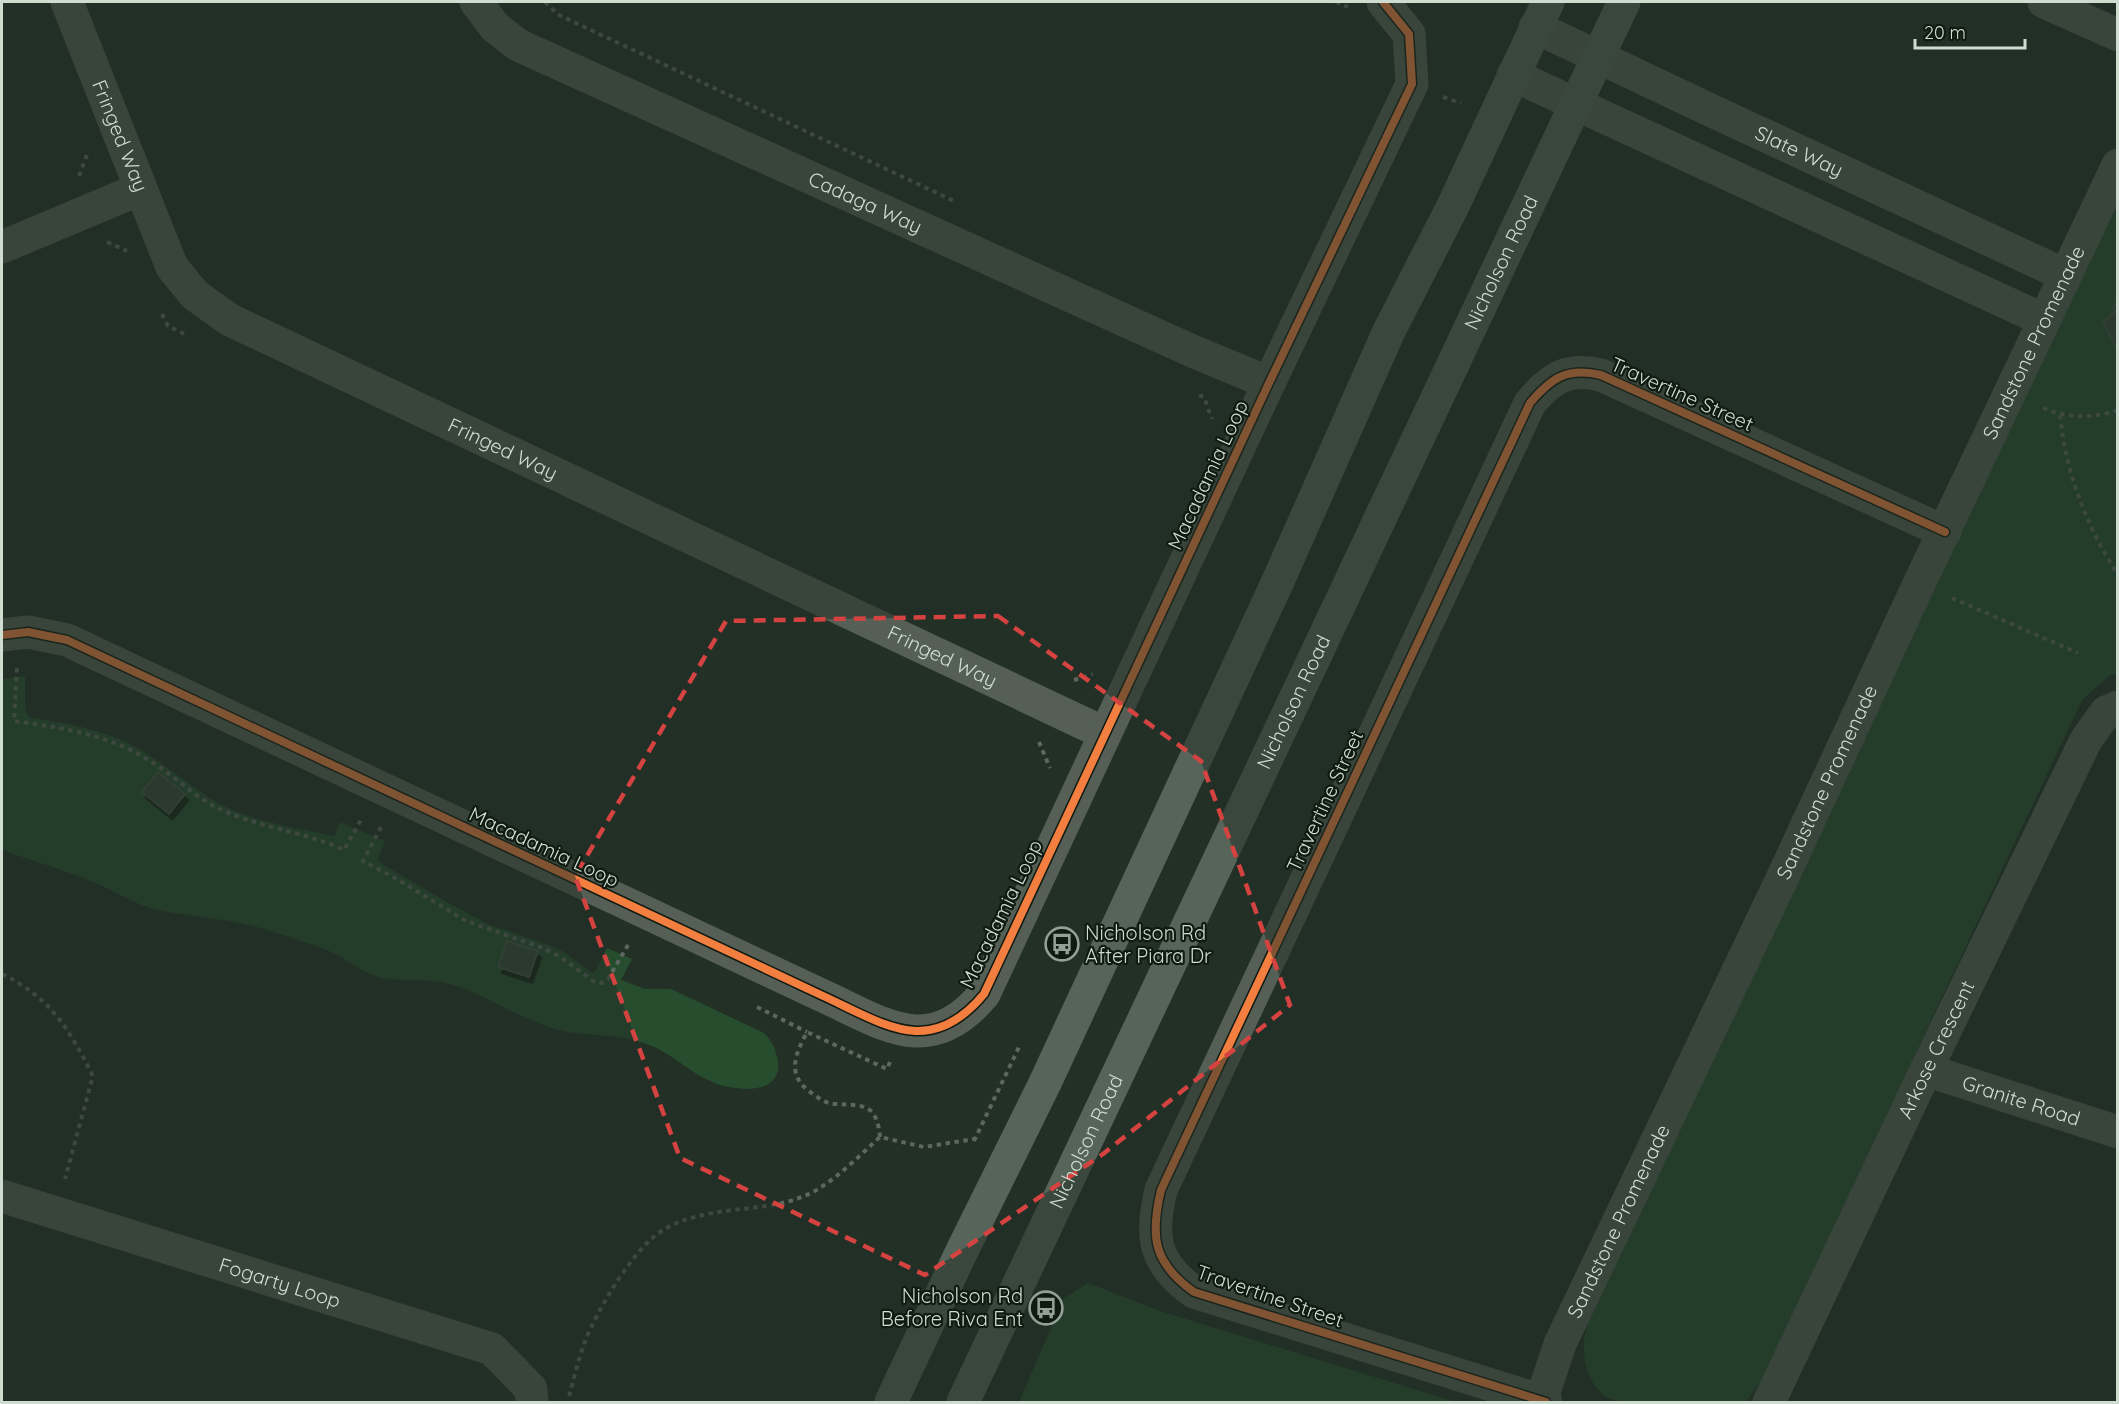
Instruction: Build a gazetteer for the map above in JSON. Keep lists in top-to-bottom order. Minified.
{"streets":{"main road":["Nicholson Road"],"street":["Fringed Way","Slate Way","Cadaga Way","Sandstone Promenade","Travertine Street","Macadamia Loop","Arkose Crescent","Granite Road","Fogarty Loop"]},"crossings":[["Fringed Way","Macadamia Loop"],["Slate Way","Nicholson Road"],["Slate Way","Sandstone Promenade"],["Cadaga Way","Macadamia Loop"],["Sandstone Promenade","Travertine Street"],["Arkose Crescent","Granite Road"]],"places":{"bus stop":["Nicholson Rd After Piara Dr","Nicholson Rd Before Riva Ent"]},"scale_bar":"20 m"}
